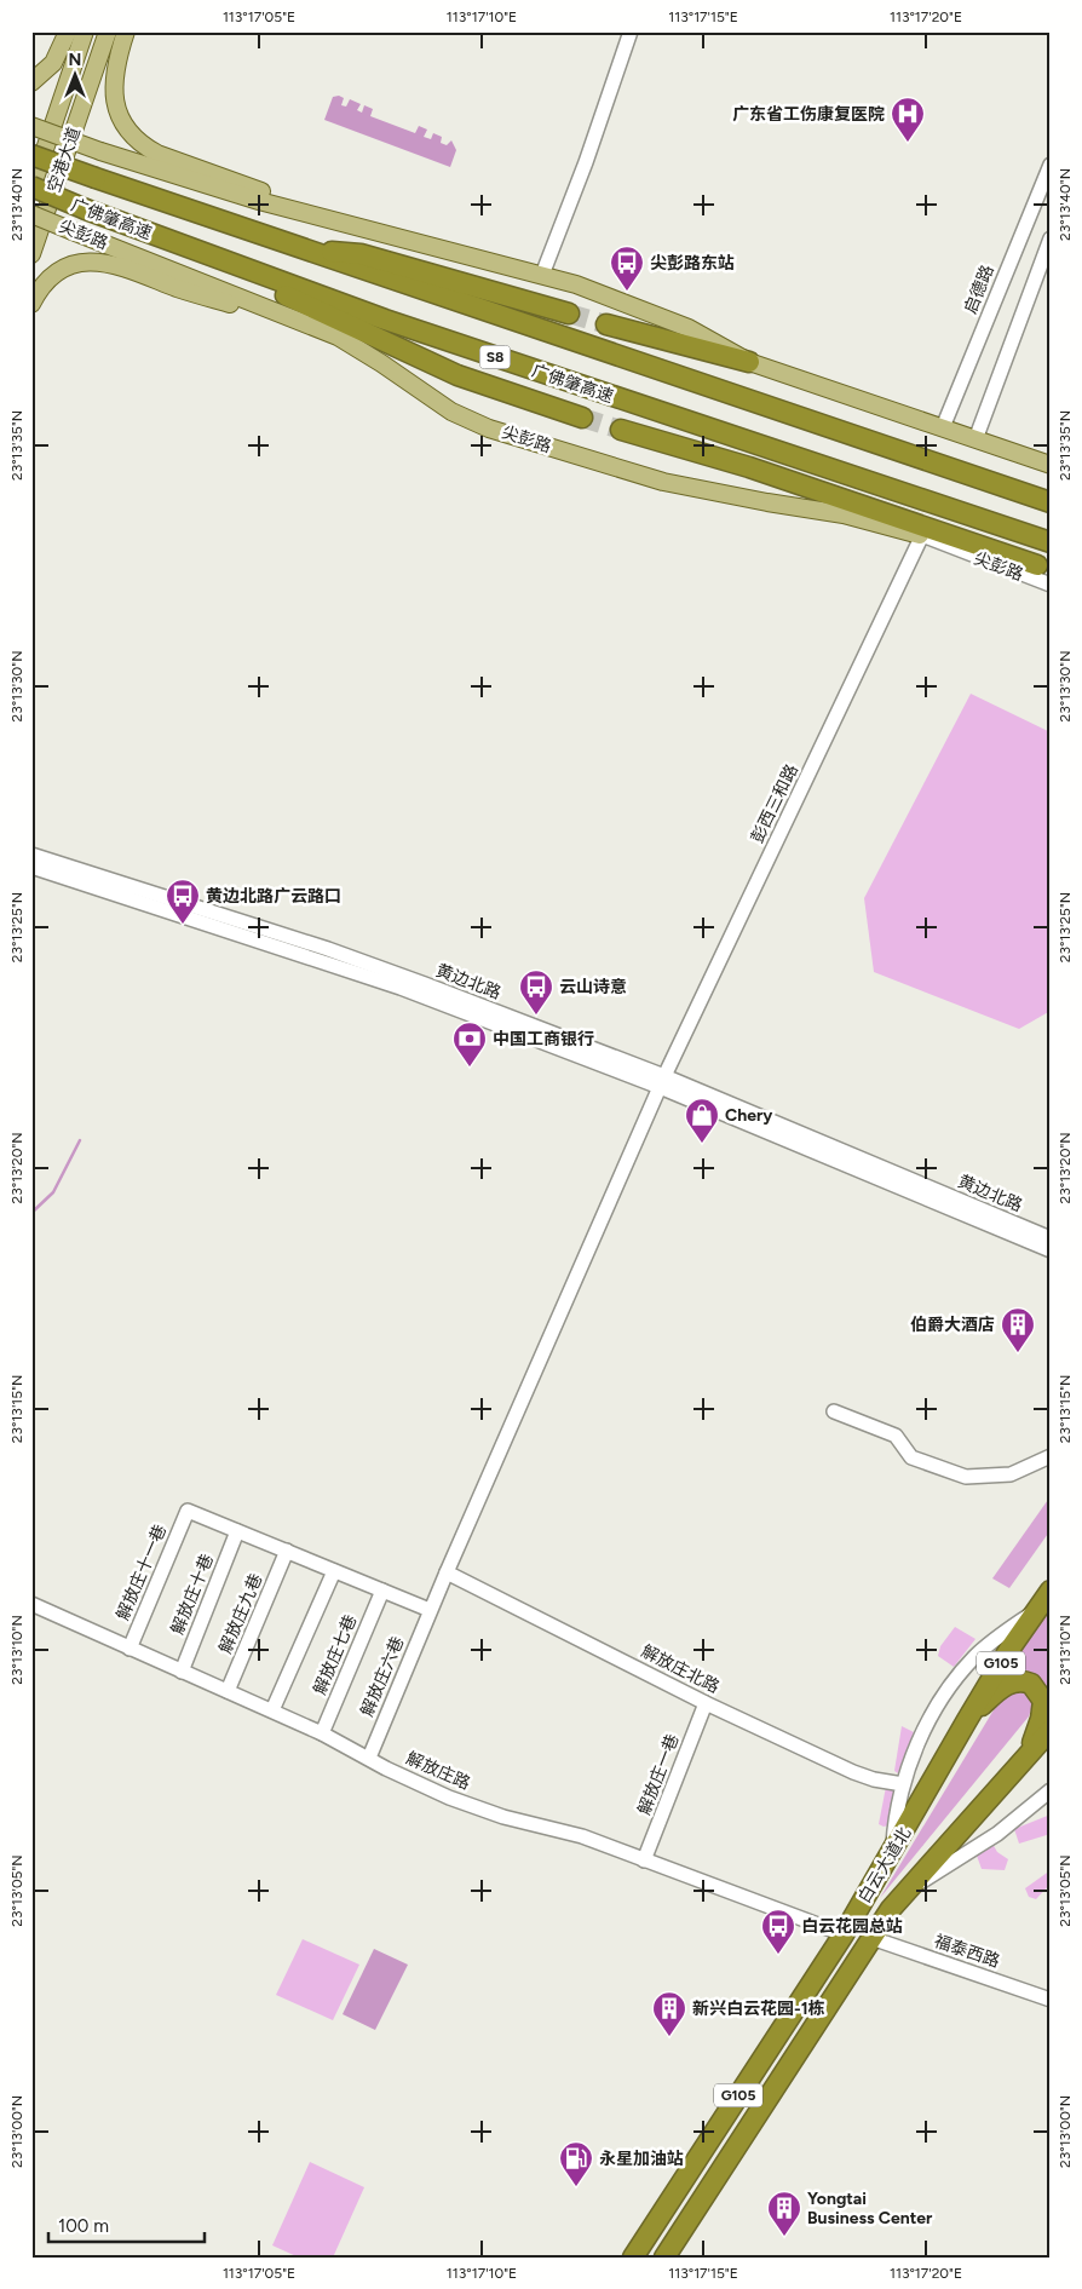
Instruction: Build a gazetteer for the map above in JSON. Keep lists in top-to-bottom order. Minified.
{"streets":{"highway":["广佛肇高速","S8","G105","白云大道北"],"main road":["空港大道","尖彭路"],"street":["启德路","彭西三和路","黄边北路","解放庄十一巷","解放庄十巷","解放庄九巷","解放庄七巷","解放庄北路","解放庄六巷","解放庄路","解放庄一巷","福泰西路"]},"crossings":[["空港大道","广佛肇高速"],["尖彭路","彭西三和路"],["彭西三和路","黄边北路"],["彭西三和路","解放庄北路"],["彭西三和路","解放庄六巷"],["解放庄十一巷","解放庄十巷"],["解放庄十一巷","解放庄路"],["解放庄十巷","解放庄路"],["解放庄九巷","解放庄路"],["解放庄七巷","解放庄路"],["解放庄北路","解放庄六巷"],["解放庄北路","解放庄一巷"],["解放庄六巷","解放庄路"],["解放庄路","解放庄一巷"],["解放庄路","白云大道北"],["白云大道北","福泰西路"]],"places":{"hospital":["广东省工伤康复医院"],"bus stop":["尖彭路东站","黄边北路广云路口","云山诗意","白云花园总站"],"bank":["中国工商银行"],"shop":["Chery"],"building":["伯爵大酒店","新兴白云花园-1栋","Yongtai Business Center"],"fuel station":["永星加油站"]},"scale_bar":"100 m","north":"top","coordinates":["113°17'05\"E","113°17'10\"E","113°17'15\"E","113°17'20\"E","23°13'40\"N","23°13'35\"N","23°13'30\"N","23°13'25\"N","23°13'20\"N","23°13'15\"N","23°13'10\"N","23°13'05\"N","23°13'00\"N"]}
